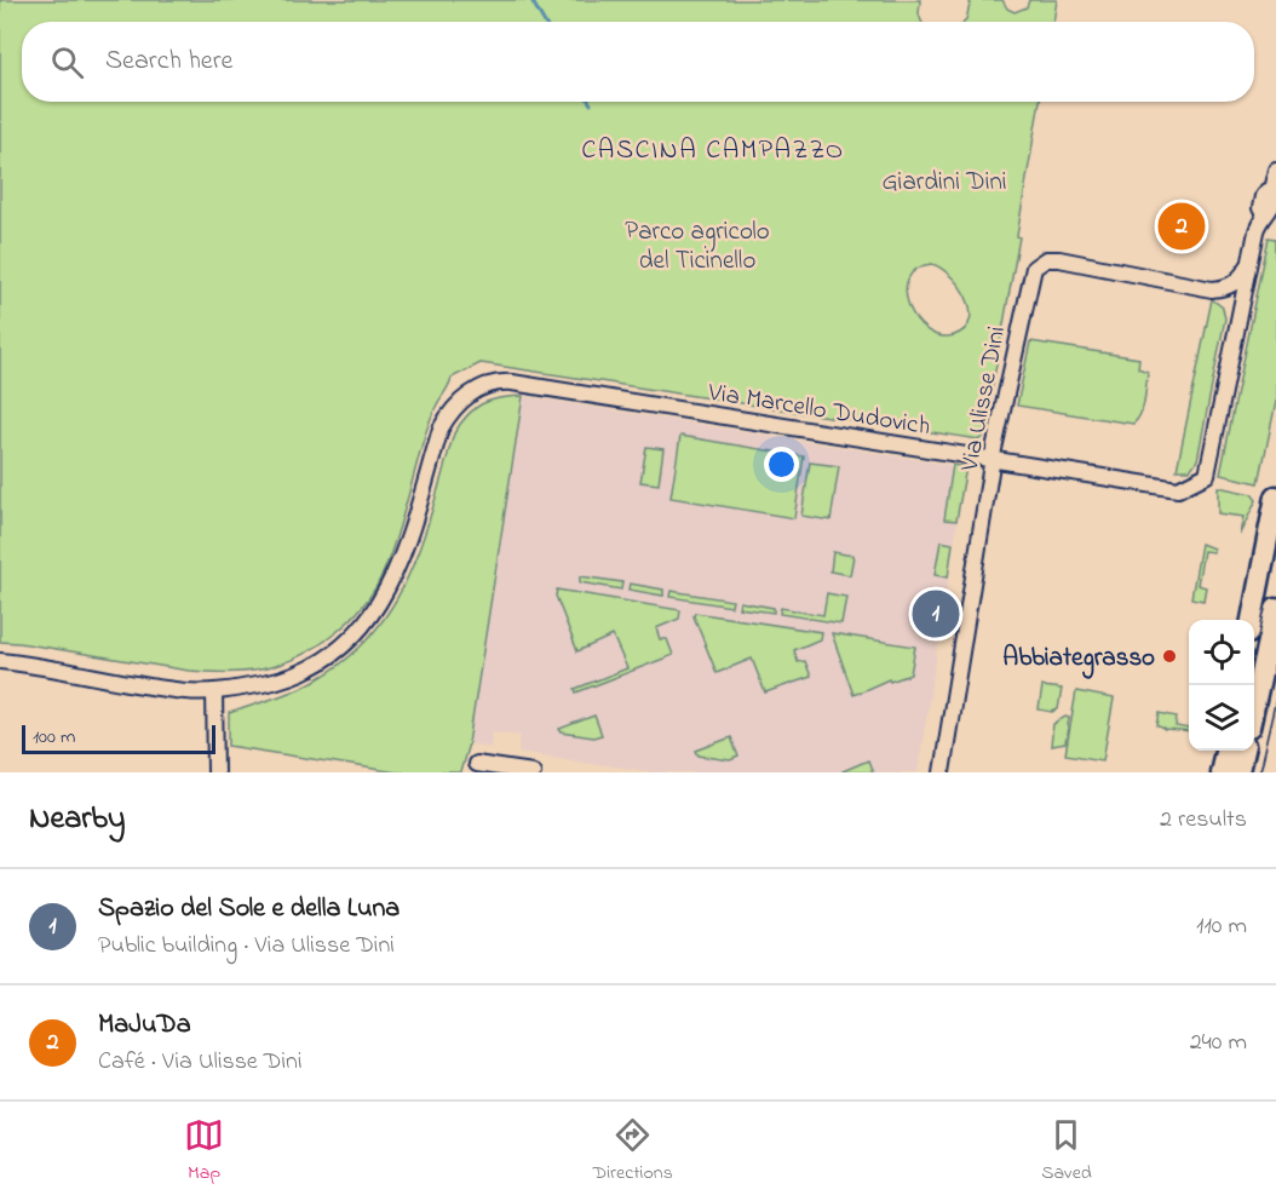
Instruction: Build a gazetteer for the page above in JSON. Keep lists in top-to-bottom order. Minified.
{"streets":{"street":["Via Ulisse Dini","Via Marcello Dudovich"]},"crossings":[["Via Ulisse Dini","Via Marcello Dudovich"]],"districts":["CASCINA CAMPAZZO"],"parks":["Giardini Dini","Parco agricolo del Ticinello"],"places":["Abbiategrasso"],"scale_bar":"100 m","page":{"search":"Search here","pins":["2","1"],"scale":"100 m","heading":["Nearby","2 results"],"list":[{"mark":"1","name":"Spazio del Sole e della Luna","note":"Public building · Via Ulisse Dini","value":"110 m"},{"mark":"2","name":"MaJuDa","note":"Café · Via Ulisse Dini","value":"240 m"}],"nav":["Map","Directions","Saved"]}}
